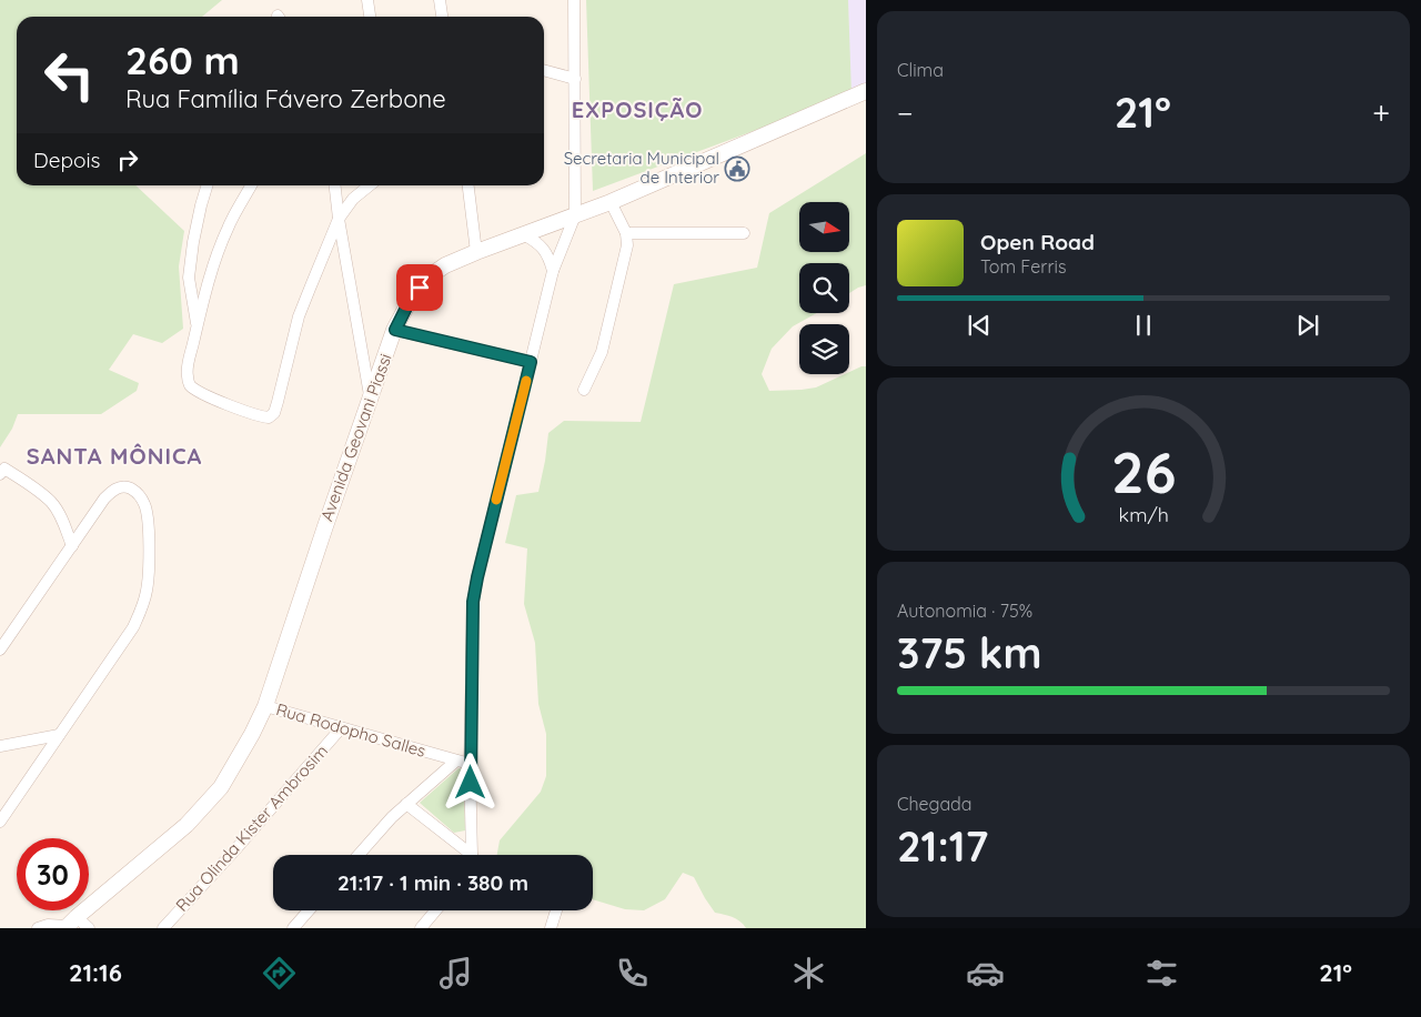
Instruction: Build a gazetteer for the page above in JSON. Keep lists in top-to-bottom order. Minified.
{"streets":{"main road":["Avenida Geovani Piassi"],"street":["Rua Rodopho Salles","Rua Olinda Kister Ambrosim"]},"crossings":[["Avenida Geovani Piassi","Rua Rodopho Salles"],["Rua Rodopho Salles","Rua Olinda Kister Ambrosim"]],"districts":["EXPOSIÇÃO","SANTA MÔNICA"],"places":{"public building":["Secretaria Municipal de Interior"]},"north":"right","page":{"tile":["Clima",["Autonomia · 75%","375 km"],["Chegada","21:17"]],"turn":["260 m","Rua Família Fávero Zerbone"],"heat":["−","21°","+"],"then":"Depois","song":["Open Road","Tom Ferris"],"limit":"30","trip":"21:17 · 1 min · 380 m","tabs":["21:16","21°"],"gauge":["26","km/h"]}}
